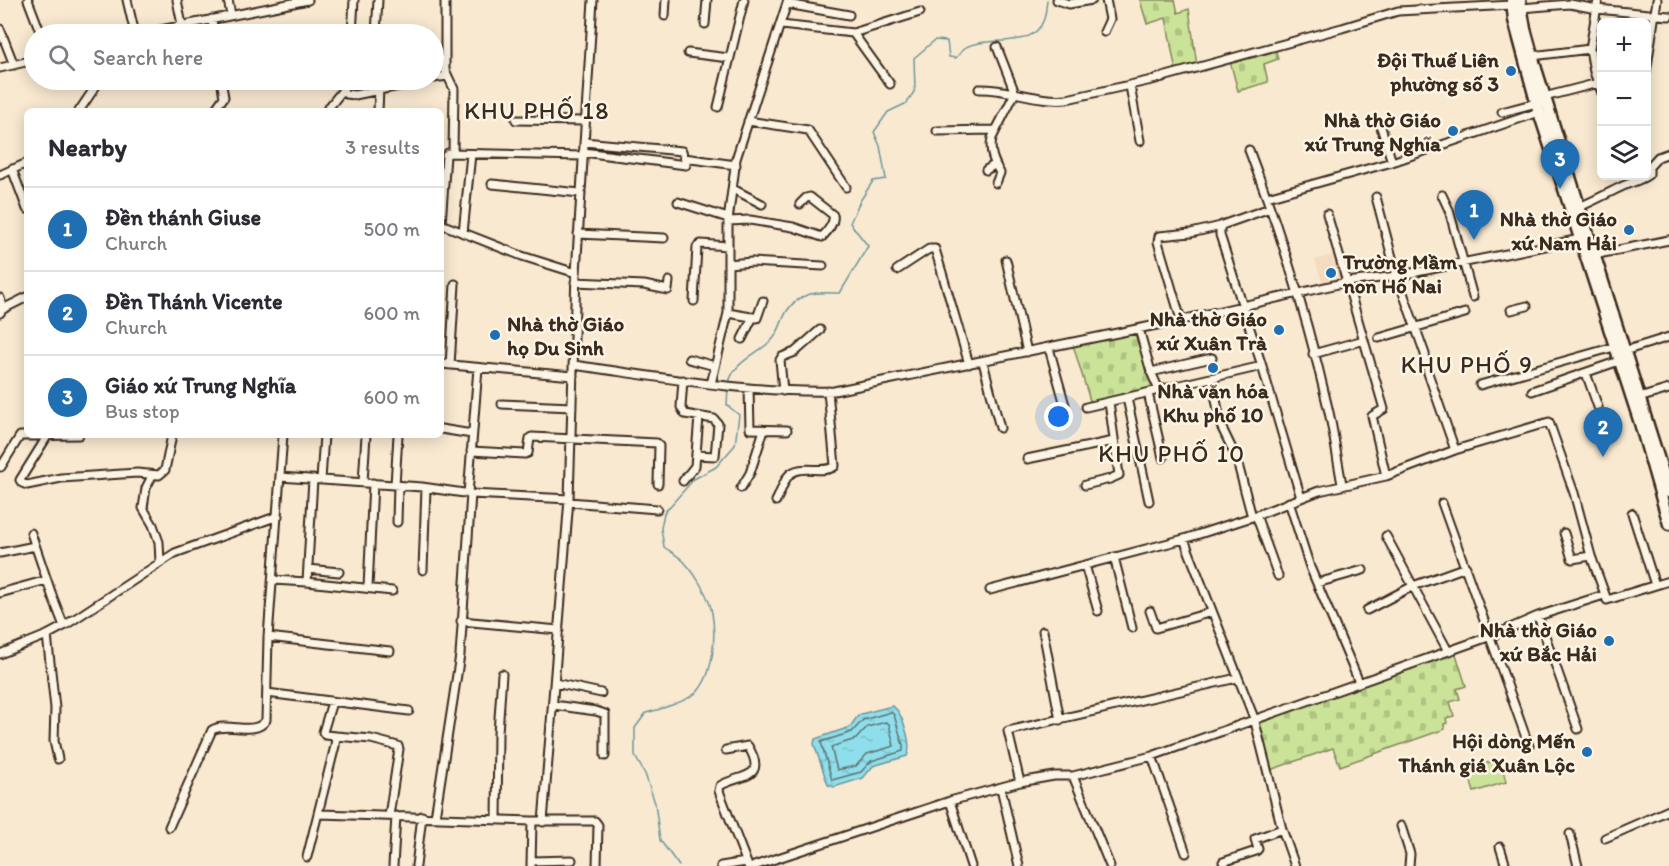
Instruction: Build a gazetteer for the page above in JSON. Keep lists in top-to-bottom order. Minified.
{"districts":["KHU PHỐ 18","KHU PHỐ 9","KHU PHỐ 10"],"places":["Đội Thuế Liên phường số 3","Nhà thờ Giáo xứ Trung Nghĩa","Nhà thờ Giáo xứ Nam Hải","Trường Mầm non Hố Nai","Nhà thờ Giáo xứ Xuân Trà","Nhà thờ Giáo họ Du Sinh","Nhà văn hóa Khu phố 10","Nhà thờ Giáo xứ Bắc Hải","Hội dòng Mến Thánh giá Xuân Lộc"],"page":{"map_buttons":["+","−"],"search":"Search here","heading":["Nearby","3 results"],"pins":["3","1","2"],"list":[{"mark":"1","name":"Đền thánh Giuse","note":"Church","value":"500 m"},{"mark":"2","name":"Đền Thánh Vicente","note":"Church","value":"600 m"},{"mark":"3","name":"Giáo xứ Trung Nghĩa","note":"Bus stop","value":"600 m"}]}}
